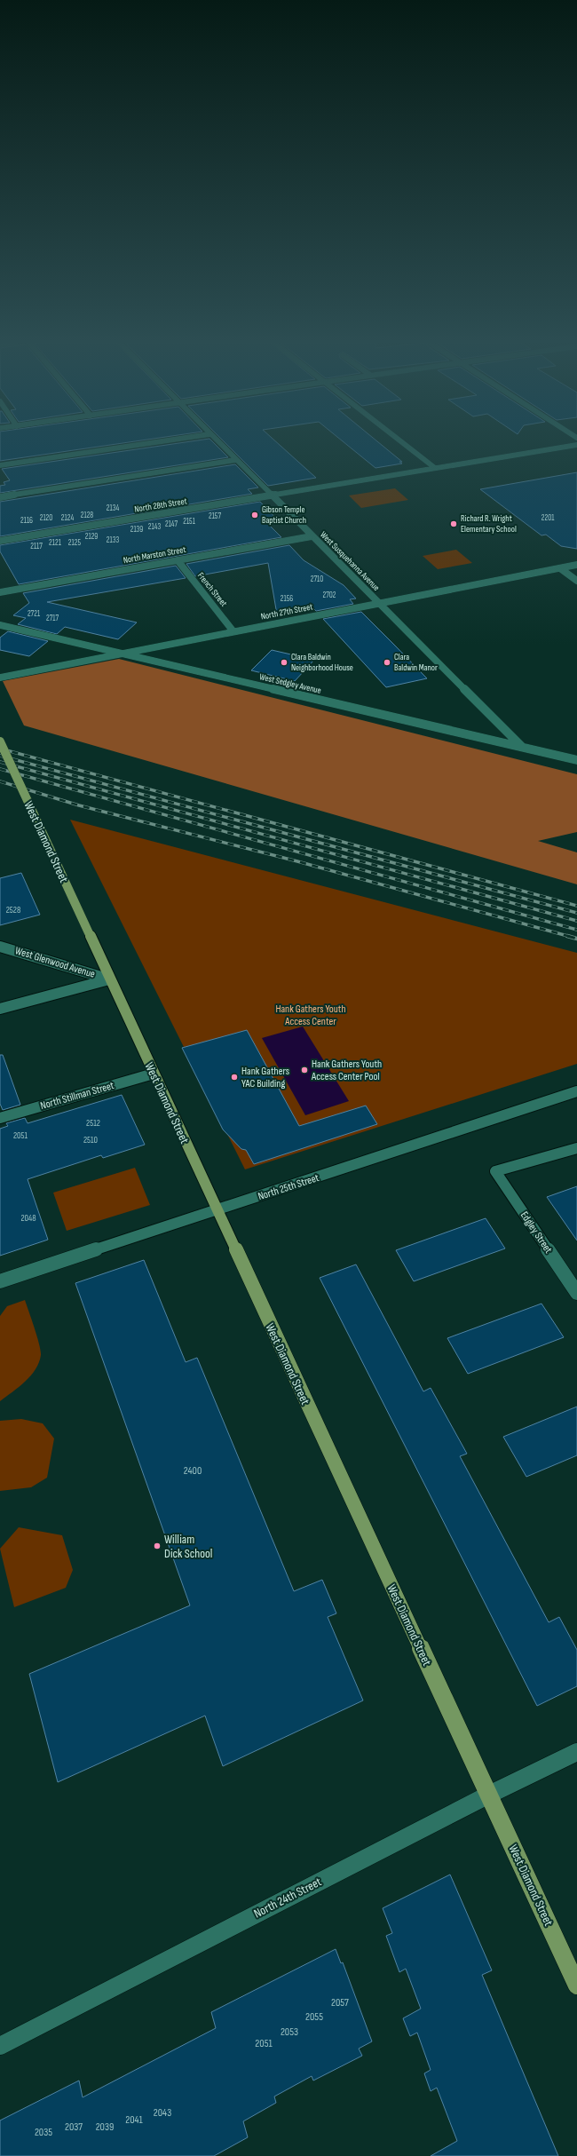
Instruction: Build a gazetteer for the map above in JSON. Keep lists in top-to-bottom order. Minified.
{"streets":{"main road":["West Diamond Street"],"street":["North 28th Street","North Marston Street","West Susquehanna Avenue","French Street","North 27th Street","West Sedgley Avenue","West Glenwood Avenue","North Stillman Street","North 25th Street","Edgley Street","North 24th Street"]},"crossings":[["North 28th Street","West Susquehanna Avenue"],["North Marston Street","West Susquehanna Avenue"],["North Marston Street","French Street"],["West Susquehanna Avenue","North 27th Street"],["West Susquehanna Avenue","West Sedgley Avenue"],["French Street","North 27th Street"],["North 27th Street","West Sedgley Avenue"],["West Diamond Street","West Glenwood Avenue"],["West Diamond Street","North Stillman Street"],["West Diamond Street","North 25th Street"],["West Diamond Street","North 24th Street"]],"parks":["Hank Gathers Youth Access Center"],"places":["Gibson Temple Baptist Church","Richard R. Wright Elementary School","Clara Baldwin Neighborhood House","Clara Baldwin Manor","Hank Gathers Youth Access Center Pool","Hank Gathers YAC Building","William Dick School"],"house_numbers":["2134","2128","2157","2120","2124","2201","2116","2151","2147","2143","2139","2129","2133","2121","2125","2117","2710","2702","2156","2721","2717","2528","2512","2051","2510","2048","2400","2057","2055","2053","2051","2043","2041","2037","2039","2035"]}
